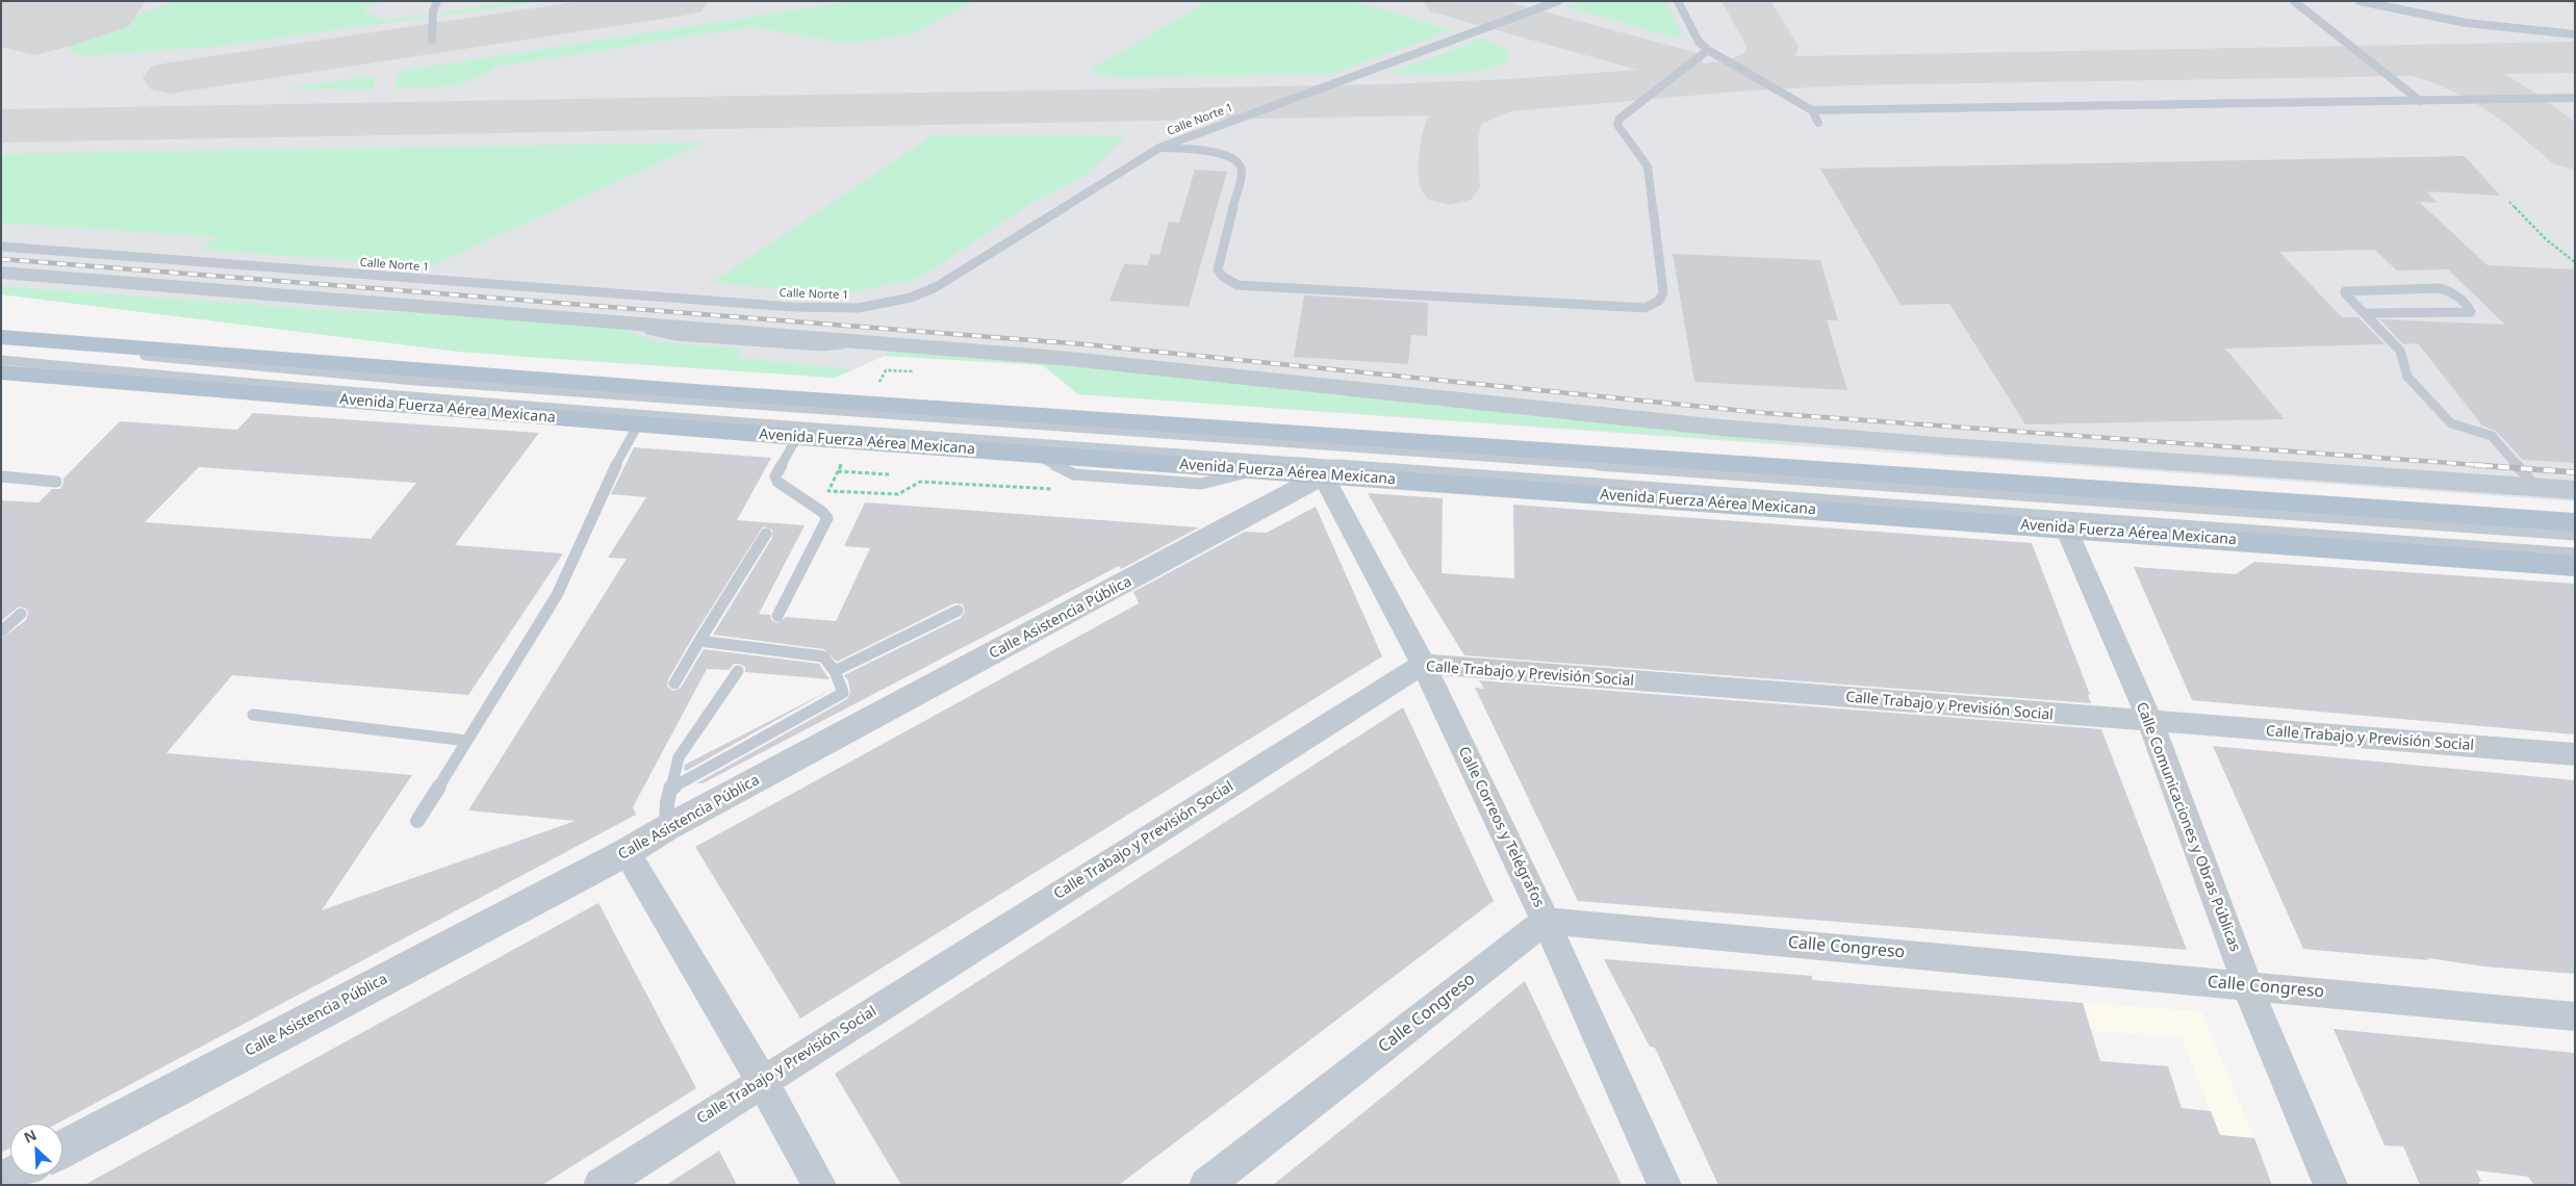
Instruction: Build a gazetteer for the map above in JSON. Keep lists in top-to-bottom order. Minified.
{"streets":{"main road":["Avenida Fuerza Aérea Mexicana"],"street":["Calle Asistencia Pública","Calle Trabajo y Previsión Social","Calle Correos y Telégrafos","Calle Comunicaciones y Obras Públicas","Calle Congreso"],"lane":["Calle Norte 1"]},"crossings":[["Avenida Fuerza Aérea Mexicana","Calle Asistencia Pública"],["Avenida Fuerza Aérea Mexicana","Calle Correos y Telégrafos"],["Avenida Fuerza Aérea Mexicana","Calle Comunicaciones y Obras Públicas"],["Calle Asistencia Pública","Calle Correos y Telégrafos"],["Calle Trabajo y Previsión Social","Calle Correos y Telégrafos"],["Calle Trabajo y Previsión Social","Calle Comunicaciones y Obras Públicas"],["Calle Correos y Telégrafos","Calle Congreso"],["Calle Comunicaciones y Obras Públicas","Calle Congreso"]],"north":"top left"}
